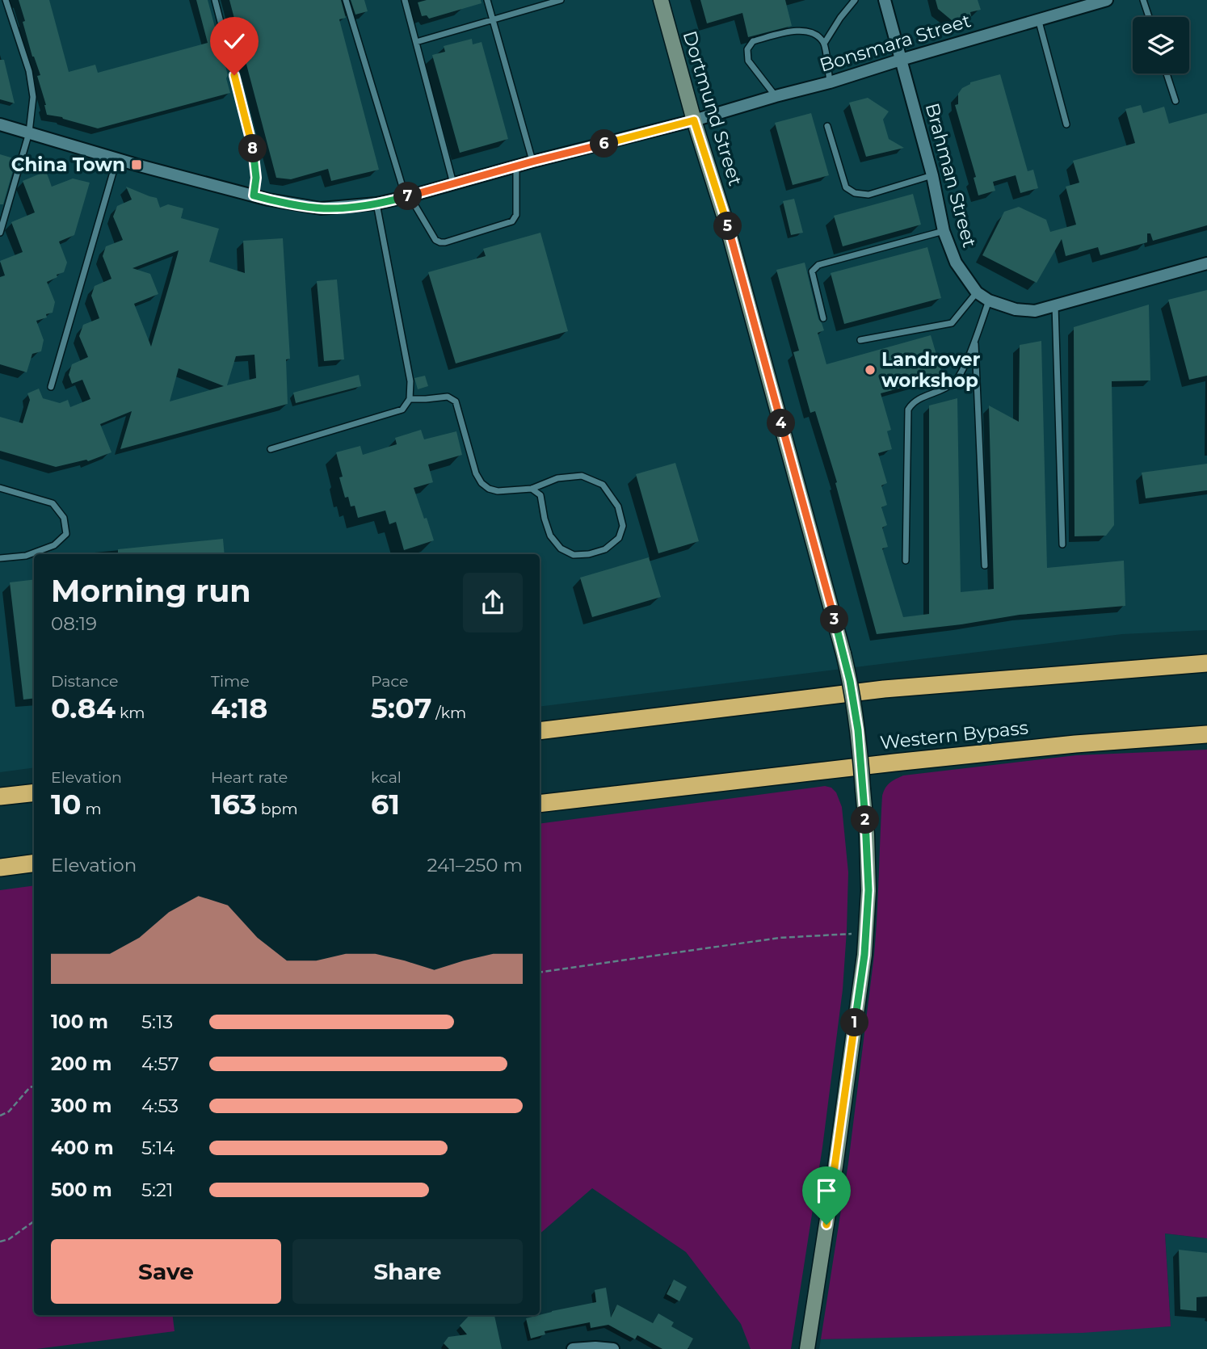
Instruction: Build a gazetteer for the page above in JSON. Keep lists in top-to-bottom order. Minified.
{"streets":{"highway":["Western Bypass"],"street":["Bonsmara Street","Dortmund Street","Brahman Street"]},"crossings":[["Bonsmara Street","Dortmund Street"],["Bonsmara Street","Brahman Street"]],"places":{"transit":["China Town"],"other":["Landrover workshop"]},"page":{"pins":["6","8","7","5","4","3","2","1"],"heading":["Morning run","08:19"],"stats":[["Distance","0.84 km"],["Time","4:18"],["Pace","5:07 /km"],["Elevation","10 m"],["Heart rate","163 bpm"],["kcal","61"]],"chart":["Elevation","241–250 m"],"list":[{"name":"100 m","note":"5:13"},{"name":"200 m","note":"4:57"},{"name":"300 m","note":"4:53"},{"name":"400 m","note":"5:14"},{"name":"500 m","note":"5:21"}],"buttons":["Save","Share"]}}
